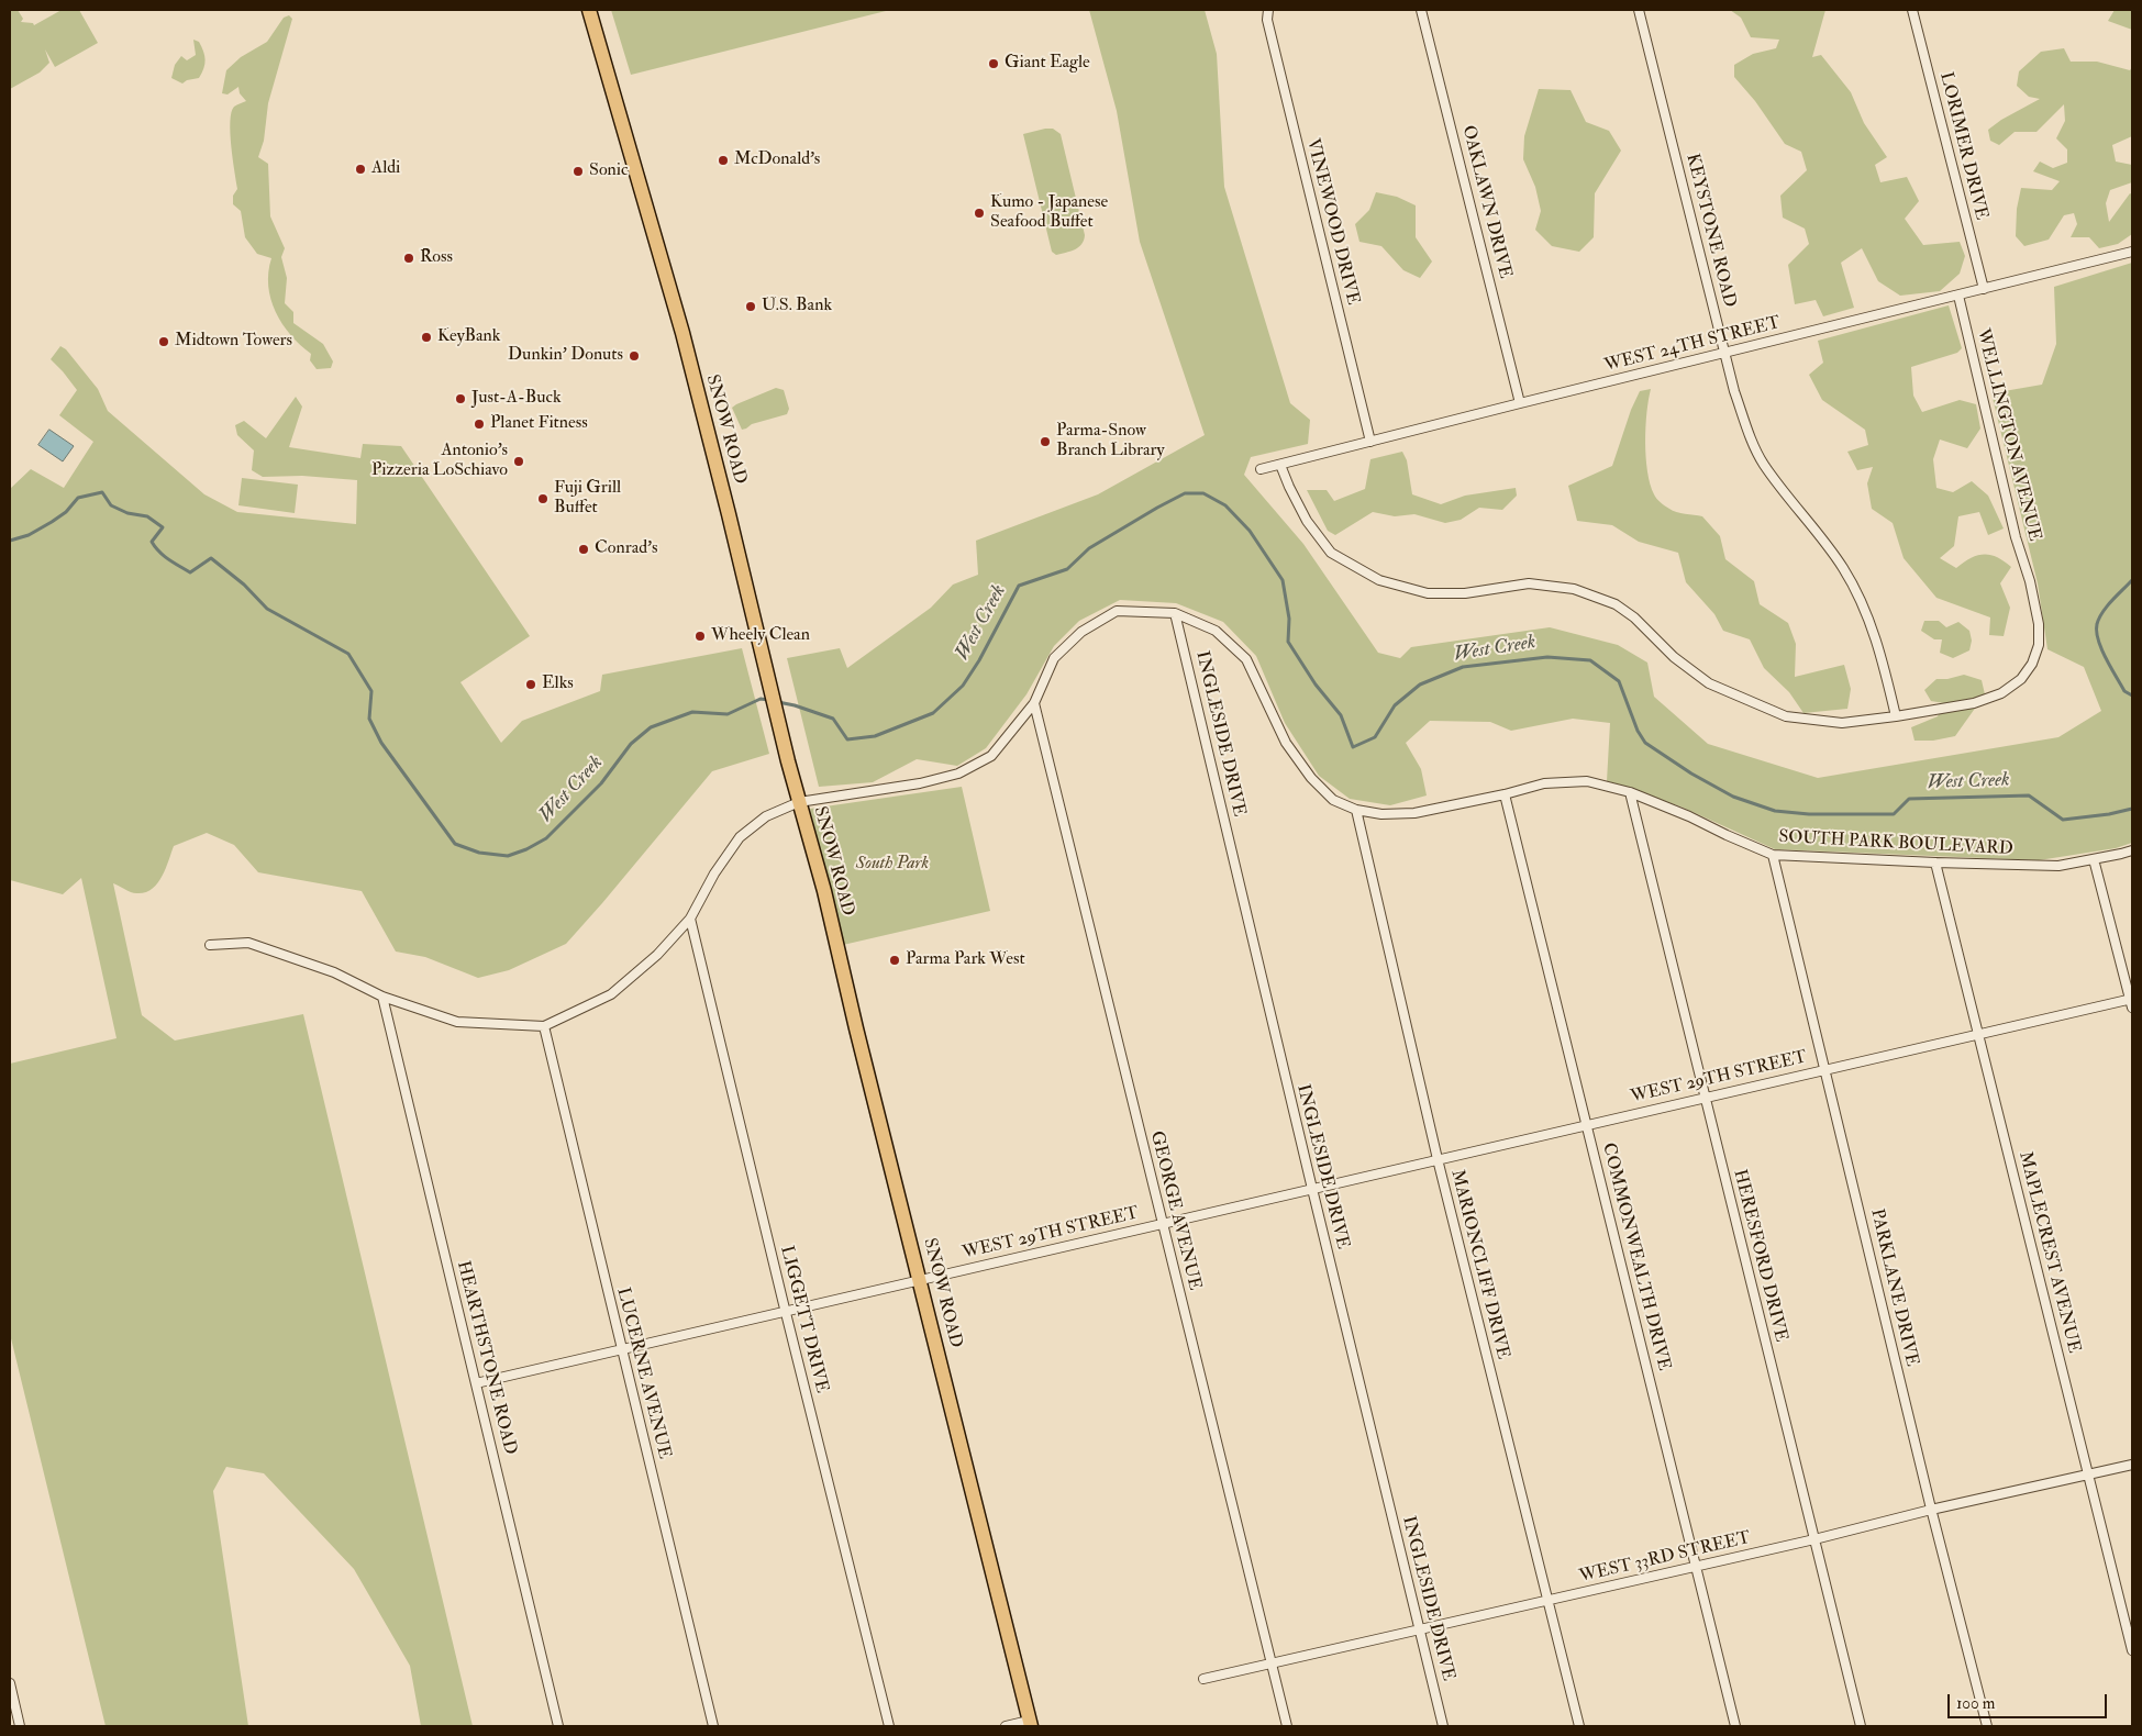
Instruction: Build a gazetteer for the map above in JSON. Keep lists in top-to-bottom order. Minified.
{"streets":{"main road":["SNOW ROAD"],"street":["LORIMER DRIVE","OAKLAWN DRIVE","VINEWOOD DRIVE","KEYSTONE ROAD","WEST 24TH STREET","WELLINGTON AVENUE","INGLESIDE DRIVE","SOUTH PARK BOULEVARD","WEST 29TH STREET","GEORGE AVENUE","MAPLECREST AVENUE","HERESFORD DRIVE","COMMONWEALTH DRIVE","MARIONCLIFF DRIVE","PARKLANE DRIVE","LIGGETT DRIVE","HEARTHSTONE ROAD","LUCERNE AVENUE","WEST 33RD STREET"]},"crossings":[["LORIMER DRIVE","WEST 24TH STREET"],["OAKLAWN DRIVE","WEST 24TH STREET"],["VINEWOOD DRIVE","WEST 24TH STREET"],["KEYSTONE ROAD","WEST 24TH STREET"],["KEYSTONE ROAD","WELLINGTON AVENUE"],["WEST 24TH STREET","WELLINGTON AVENUE"],["SNOW ROAD","SOUTH PARK BOULEVARD"],["SNOW ROAD","WEST 29TH STREET"],["INGLESIDE DRIVE","SOUTH PARK BOULEVARD"],["INGLESIDE DRIVE","WEST 29TH STREET"],["INGLESIDE DRIVE","WEST 33RD STREET"],["SOUTH PARK BOULEVARD","GEORGE AVENUE"],["SOUTH PARK BOULEVARD","MAPLECREST AVENUE"],["SOUTH PARK BOULEVARD","HERESFORD DRIVE"],["SOUTH PARK BOULEVARD","COMMONWEALTH DRIVE"],["SOUTH PARK BOULEVARD","MARIONCLIFF DRIVE"],["SOUTH PARK BOULEVARD","PARKLANE DRIVE"],["SOUTH PARK BOULEVARD","LIGGETT DRIVE"],["SOUTH PARK BOULEVARD","HEARTHSTONE ROAD"],["SOUTH PARK BOULEVARD","LUCERNE AVENUE"],["WEST 29TH STREET","GEORGE AVENUE"],["WEST 29TH STREET","MAPLECREST AVENUE"],["WEST 29TH STREET","HERESFORD DRIVE"],["WEST 29TH STREET","COMMONWEALTH DRIVE"],["WEST 29TH STREET","MARIONCLIFF DRIVE"],["WEST 29TH STREET","PARKLANE DRIVE"],["WEST 29TH STREET","LIGGETT DRIVE"],["WEST 29TH STREET","HEARTHSTONE ROAD"],["WEST 29TH STREET","LUCERNE AVENUE"],["GEORGE AVENUE","WEST 33RD STREET"],["MAPLECREST AVENUE","WEST 33RD STREET"],["HERESFORD DRIVE","WEST 33RD STREET"],["COMMONWEALTH DRIVE","WEST 33RD STREET"],["MARIONCLIFF DRIVE","WEST 33RD STREET"],["PARKLANE DRIVE","WEST 33RD STREET"]],"water":["West Creek"],"parks":["South Park"],"places":["Giant Eagle","McDonald's","Aldi","Sonic","Kumo - Japanese Seafood Buffet","Ross","U.S. Bank","KeyBank","Midtown Towers","Dunkin' Donuts","Just-A-Buck","Planet Fitness","Parma-Snow Branch Library","Antonio's Pizzeria LoSchiavo","Fuji Grill Buffet","Conrad's","Wheely Clean","Elks","Parma Park West"],"scale_bar":"100 m"}
